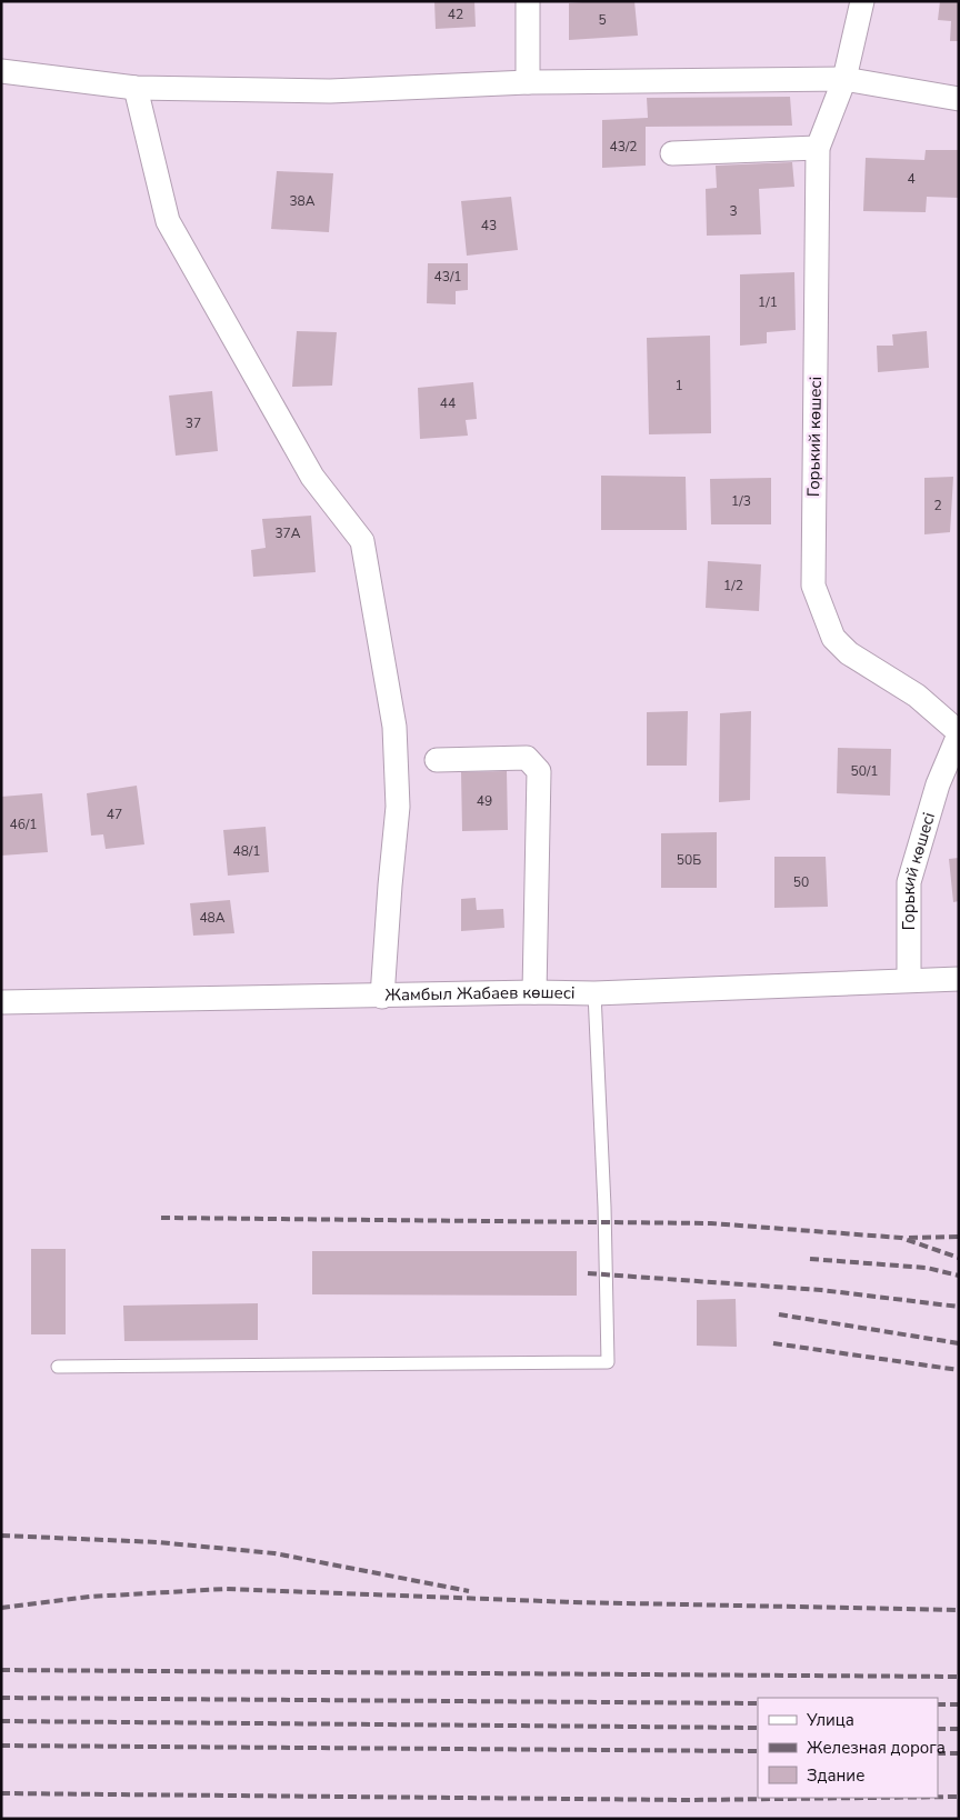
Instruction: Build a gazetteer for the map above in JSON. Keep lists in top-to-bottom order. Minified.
{"streets":{"street":["Горький көшесі","Жамбыл Жабаев көшесі"]},"crossings":[["Горький көшесі","Жамбыл Жабаев көшесі"]],"house_numbers":["42","5","43/2","4","38А","3","43","43/1","1/1","1","44","37","1/3","2","37А","1/2","50/1","49","47","46/1","48/1","50Б","50","48А"],"legend":["Улица","Железная дорога","Здание"]}
